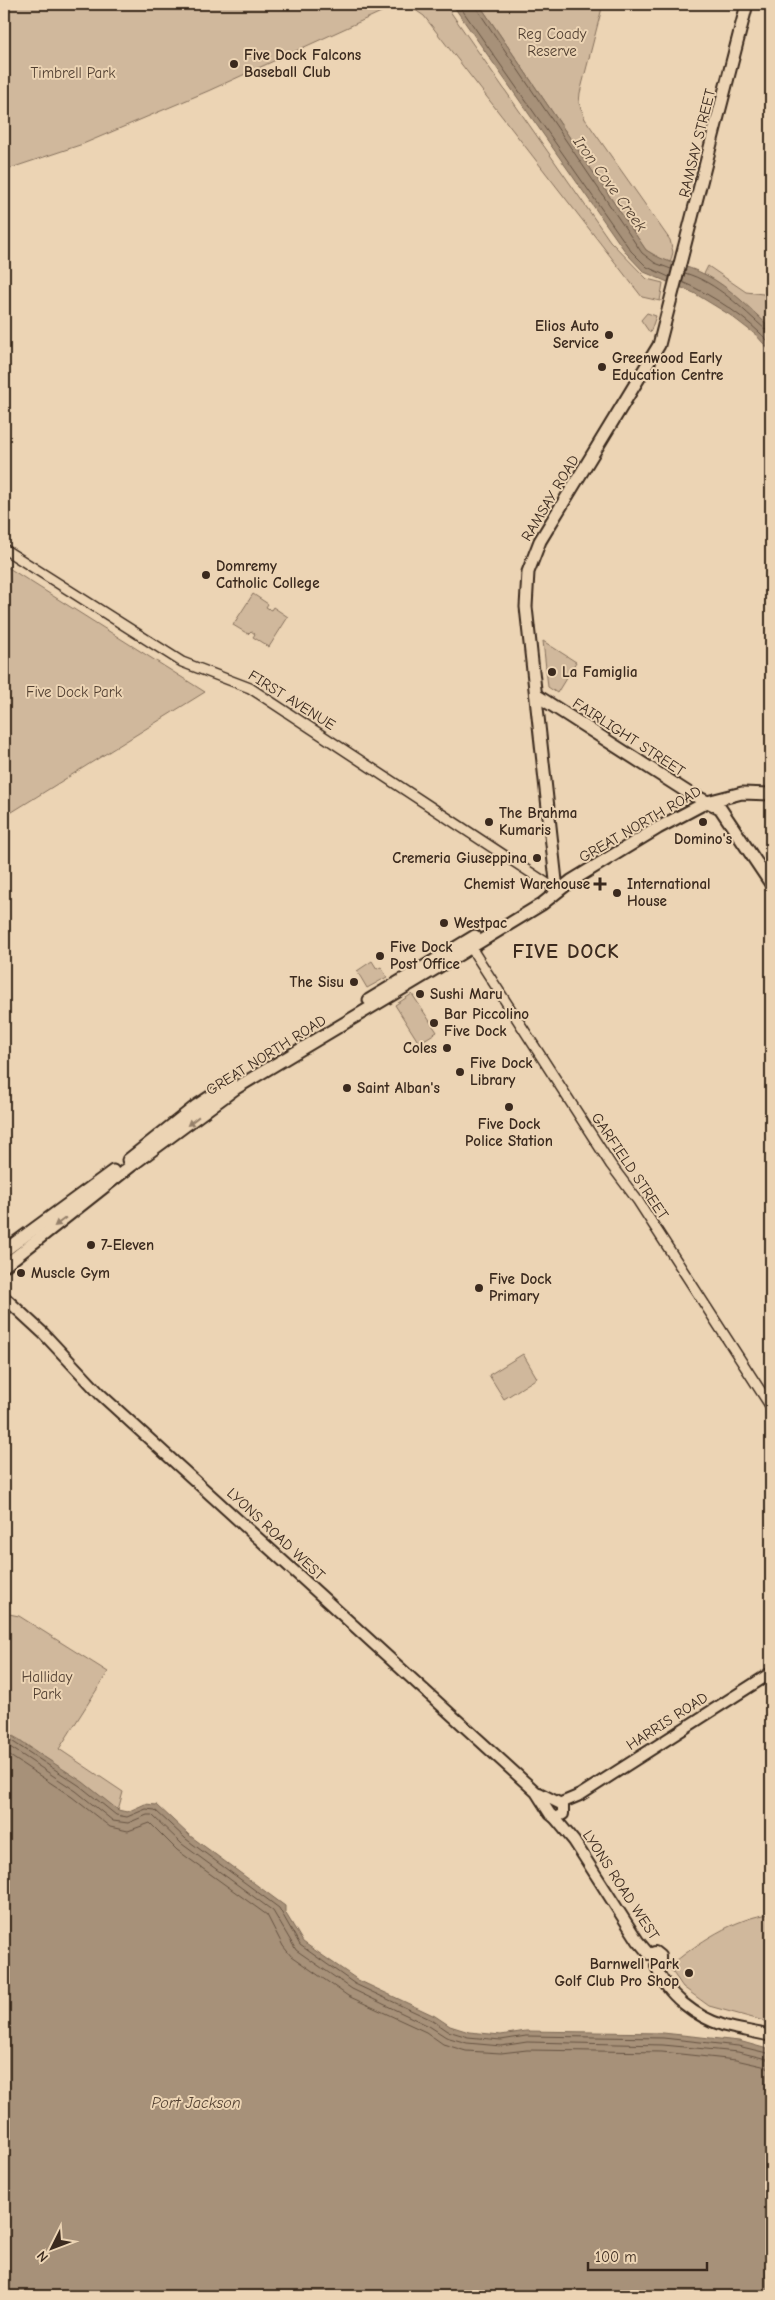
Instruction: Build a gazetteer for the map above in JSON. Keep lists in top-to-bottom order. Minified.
{"streets":{"main road":["RAMSAY STREET","RAMSAY ROAD","FAIRLIGHT STREET","GREAT NORTH ROAD","LYONS ROAD WEST","HARRIS ROAD"],"street":["FIRST AVENUE","GARFIELD STREET"]},"crossings":[["RAMSAY STREET","RAMSAY ROAD"],["RAMSAY ROAD","FIRST AVENUE"],["RAMSAY ROAD","FAIRLIGHT STREET"],["RAMSAY ROAD","GREAT NORTH ROAD"],["FIRST AVENUE","GREAT NORTH ROAD"],["FAIRLIGHT STREET","GREAT NORTH ROAD"],["GREAT NORTH ROAD","GARFIELD STREET"],["LYONS ROAD WEST","HARRIS ROAD"]],"districts":["FIVE DOCK"],"water":["Iron Cove Creek","Port Jackson"],"parks":["Reg Coady Reserve","Timbrell Park","Five Dock Park","Halliday Park"],"places":{"other":["Five Dock Falcons Baseball Club","Elios Auto Service","Greenwood Early Education Centre","Domremy Catholic College","La Famiglia","The Brahma Kumaris","Domino's","Cremeria Giuseppina","International House","Westpac","Five Dock Post Office","The Sisu","Sushi Maru","Bar Piccolino Five Dock","Coles","Five Dock Library","Saint Alban's","Five Dock Police Station","7-Eleven","Muscle Gym","Five Dock Primary","Barnwell Park Golf Club Pro Shop"],"health":["Chemist Warehouse"]},"scale_bar":"100 m","north":"bottom left"}
